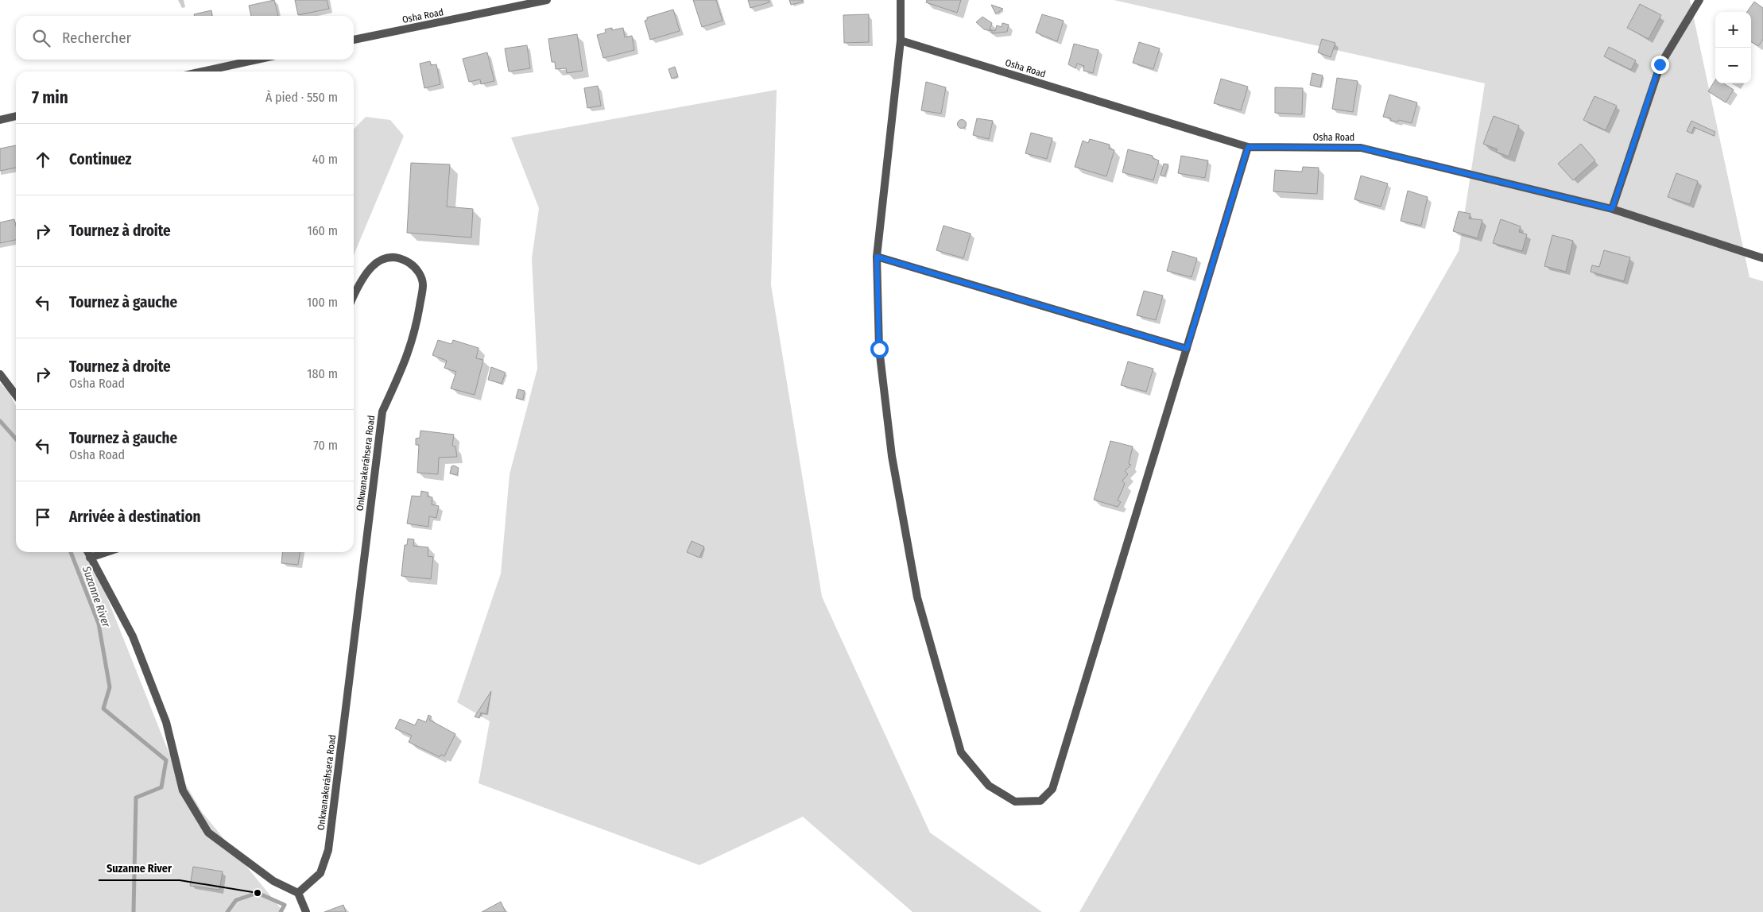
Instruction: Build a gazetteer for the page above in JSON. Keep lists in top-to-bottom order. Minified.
{"streets":{"street":["Osha Road","Onkwanakeráhsera Road"]},"water":["Suzanne River"],"places":["Suzanne River"],"page":{"map_buttons":["+","−"],"search":"Rechercher","heading":["7 min","À pied · 550 m"],"list":[["Continuez","40 m"],["Tournez à droite","160 m"],["Tournez à gauche","100 m"],["Tournez à droite","Osha Road","180 m"],["Tournez à gauche","Osha Road","70 m"],"Arrivée à destination"]}}
